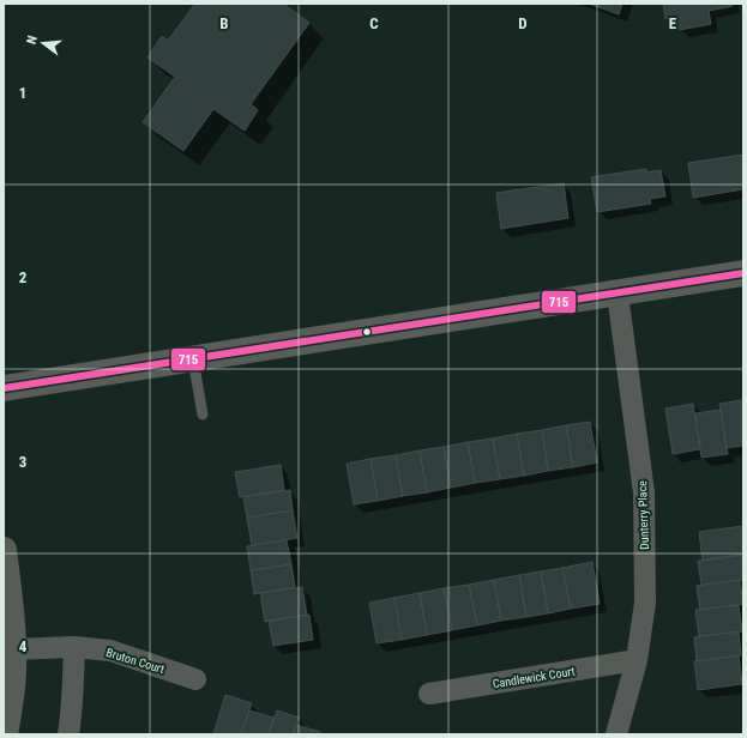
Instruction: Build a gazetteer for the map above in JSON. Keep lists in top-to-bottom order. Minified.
{"streets":{"street":["Dunterry Place","Bruton Court","Candlewick Court"]},"crossings":[["Dunterry Place","Candlewick Court"]],"lines":["transit line 715"],"north":"left","grid":{"columns":["B","C","D","E"],"rows":["1","2","3","4"]}}
